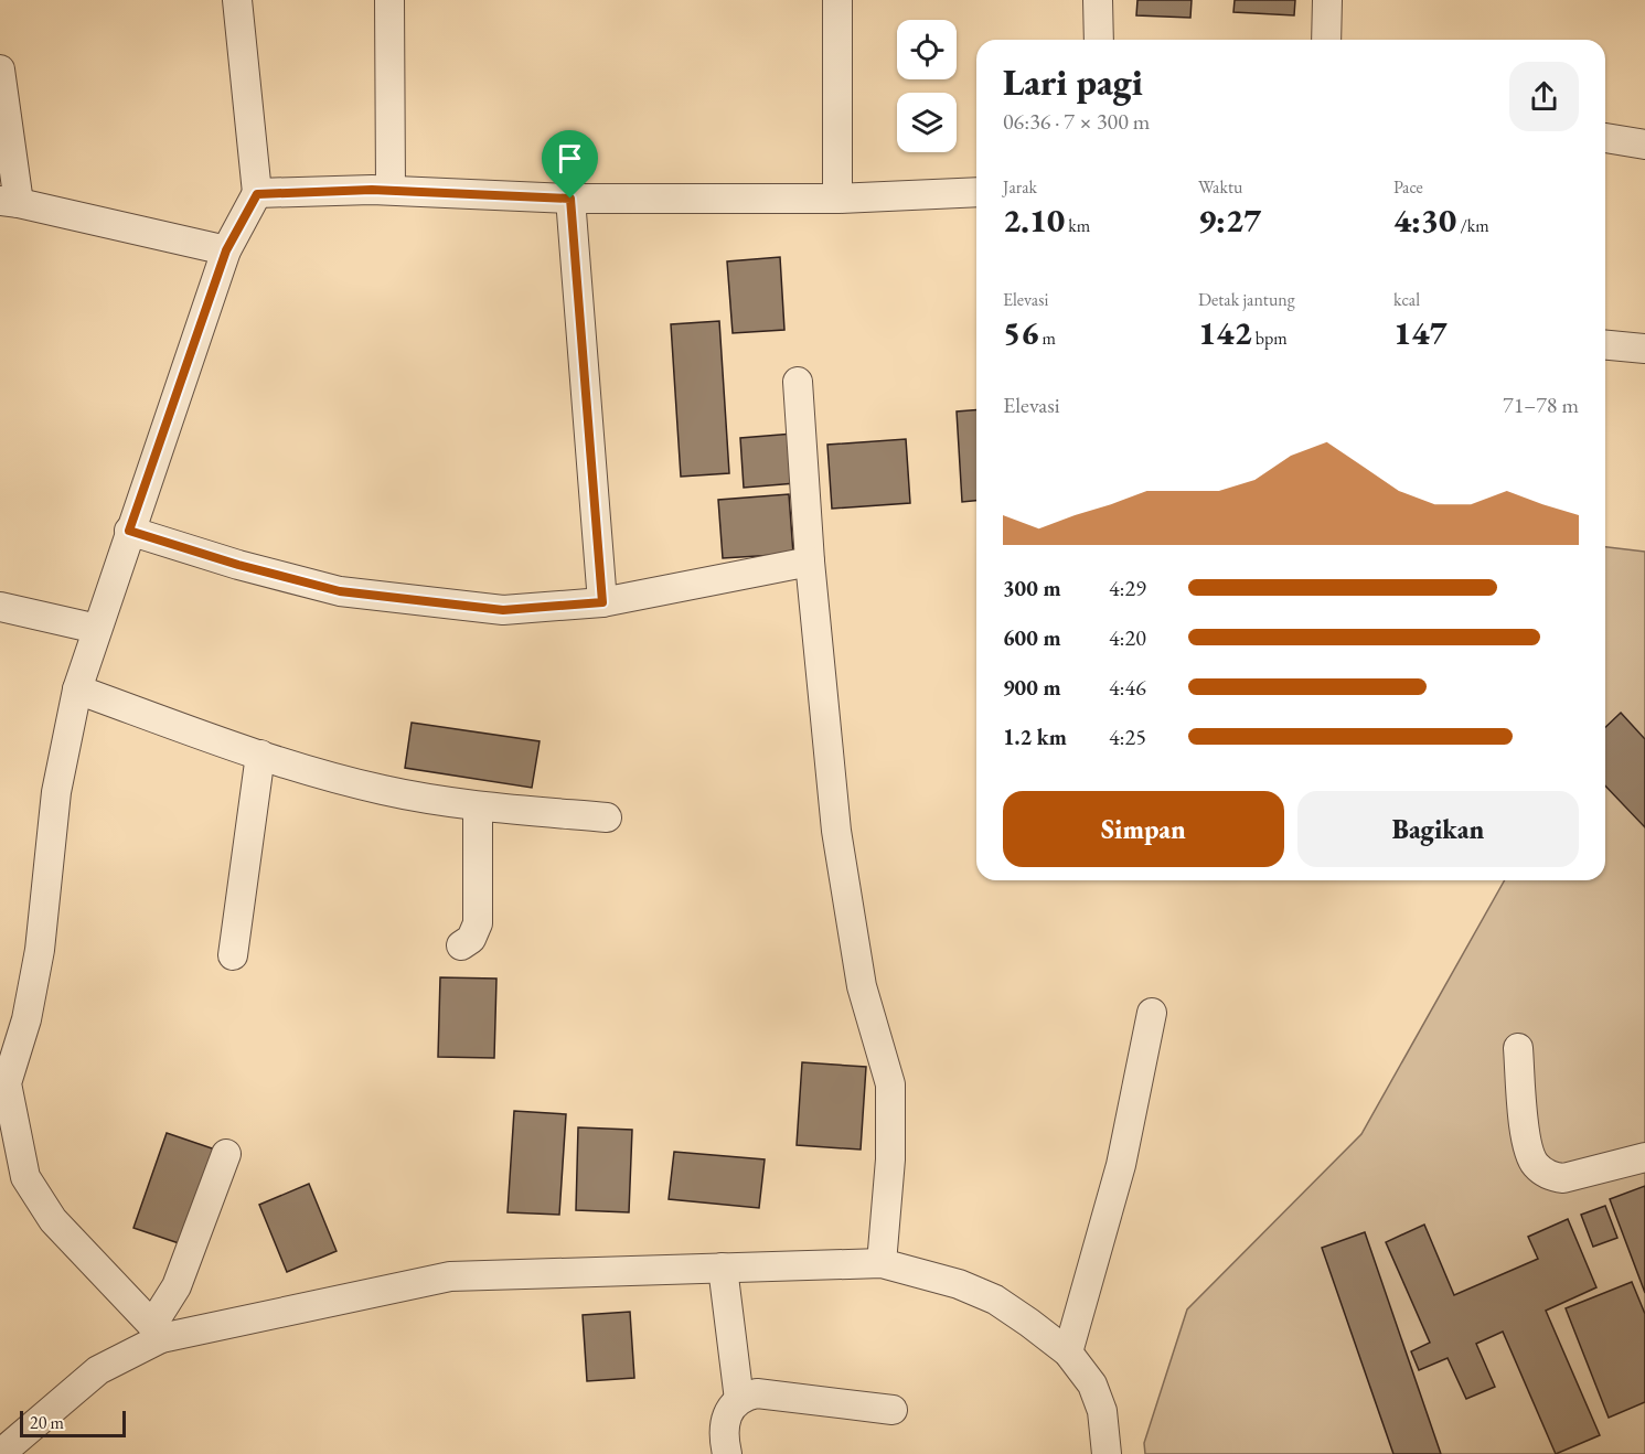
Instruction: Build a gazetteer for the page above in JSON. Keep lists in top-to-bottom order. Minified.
{"scale_bar":"20 m","page":{"heading":["Lari pagi","06:36 · 7 × 300 m"],"stats":[["Jarak","2.10 km"],["Waktu","9:27"],["Pace","4:30 /km"],["Elevasi","56 m"],["Detak jantung","142 bpm"],["kcal","147"]],"chart":["Elevasi","71–78 m"],"list":[{"name":"300 m","note":"4:29"},{"name":"600 m","note":"4:20"},{"name":"900 m","note":"4:46"},{"name":"1.2 km","note":"4:25"}],"buttons":["Simpan","Bagikan"],"scale":"20 m"}}
